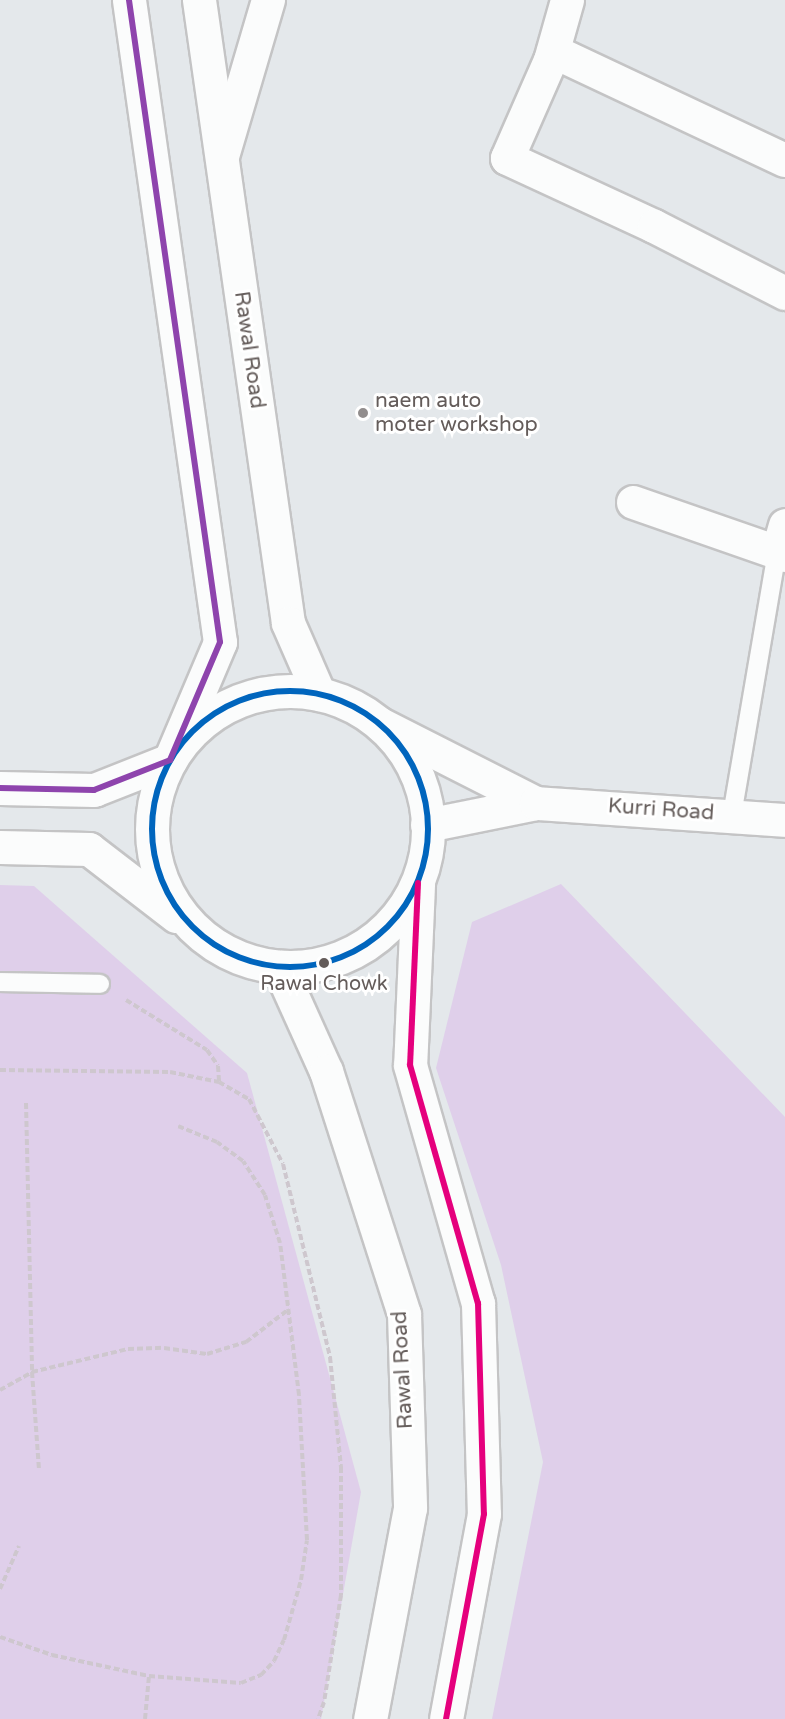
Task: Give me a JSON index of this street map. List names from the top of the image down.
{
  "streets": {
    "main road": ["Rawal Road", "Kurri Road"]
  },
  "places": ["naem auto moter workshop", "Rawal Chowk"]
}
